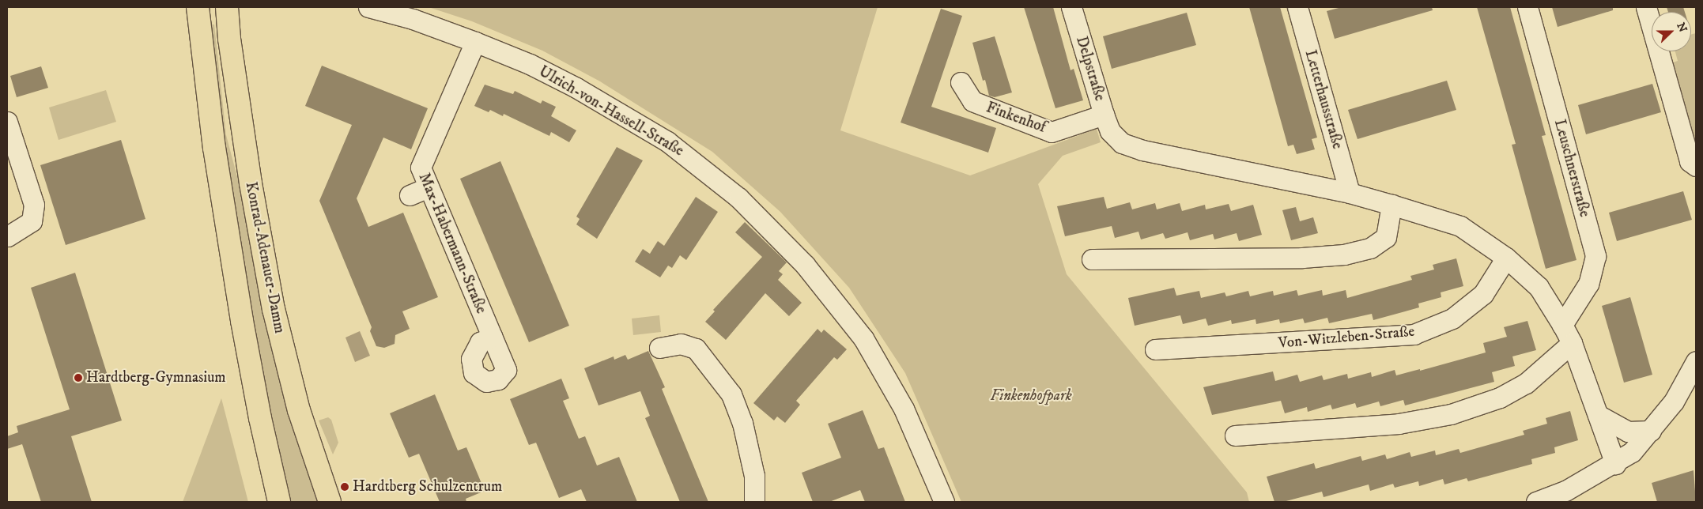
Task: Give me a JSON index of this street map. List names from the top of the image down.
{
  "streets": {
    "main road": ["Konrad-Adenauer-Damm"],
    "street": [
      "Delpstraße",
      "Letterhausstraße",
      "Ulrich-von-Hassell-Straße",
      "Finkenhof",
      "Leuschnerstraße",
      "Max-Habermann-Straße",
      "Von-Witzleben-Straße"
    ]
  },
  "crossings": [
    ["Delpstraße", "Finkenhof"],
    ["Ulrich-von-Hassell-Straße", "Max-Habermann-Straße"]
  ],
  "parks": ["Finkenhofpark"],
  "places": ["Hardtberg-Gymnasium", "Hardtberg Schulzentrum"],
  "north": "right"
}
